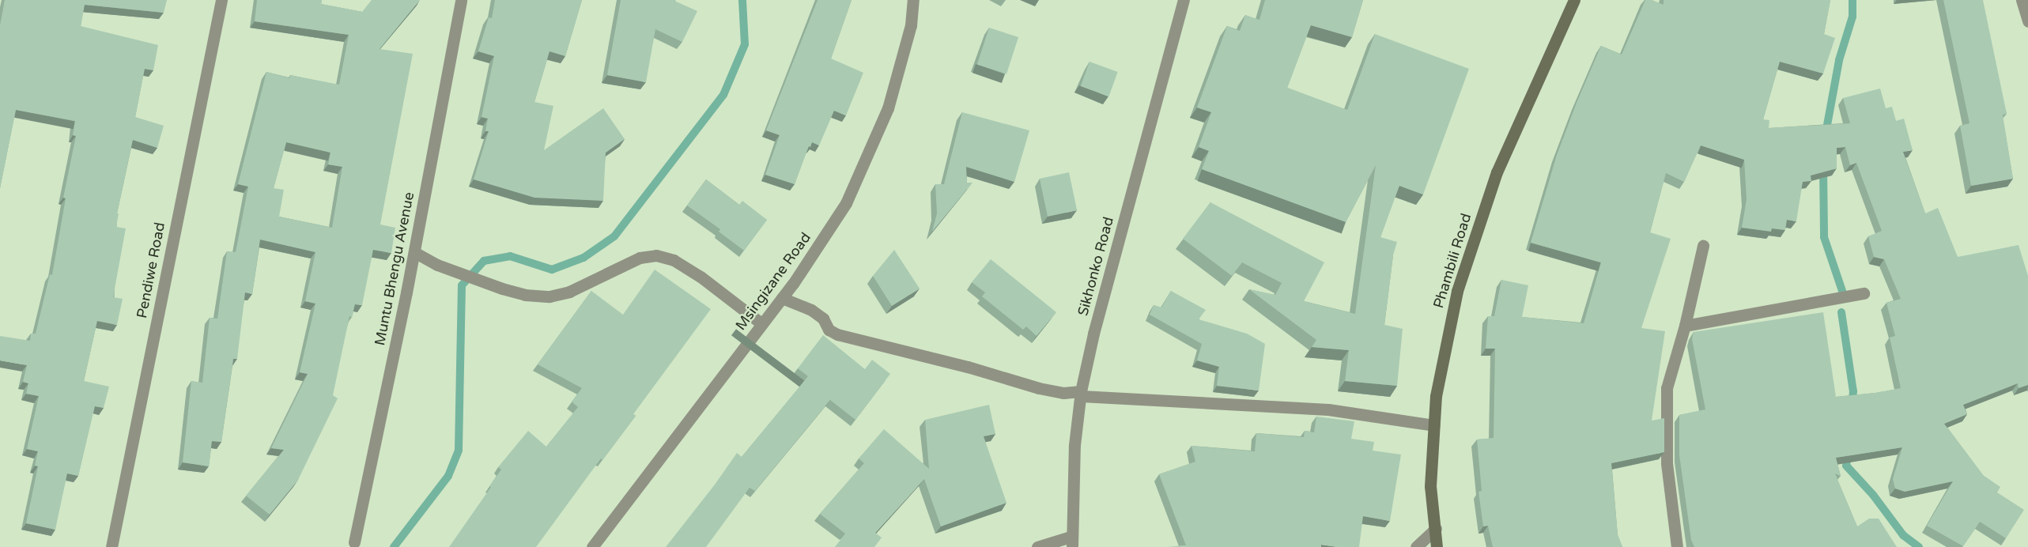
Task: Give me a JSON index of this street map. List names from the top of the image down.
{
  "streets": {
    "street": [
      "Phambili Road",
      "Sikhonko Road",
      "Muntu Bhengu Avenue",
      "Pendiwe Road",
      "Msingizane Road"
    ]
  }
}
